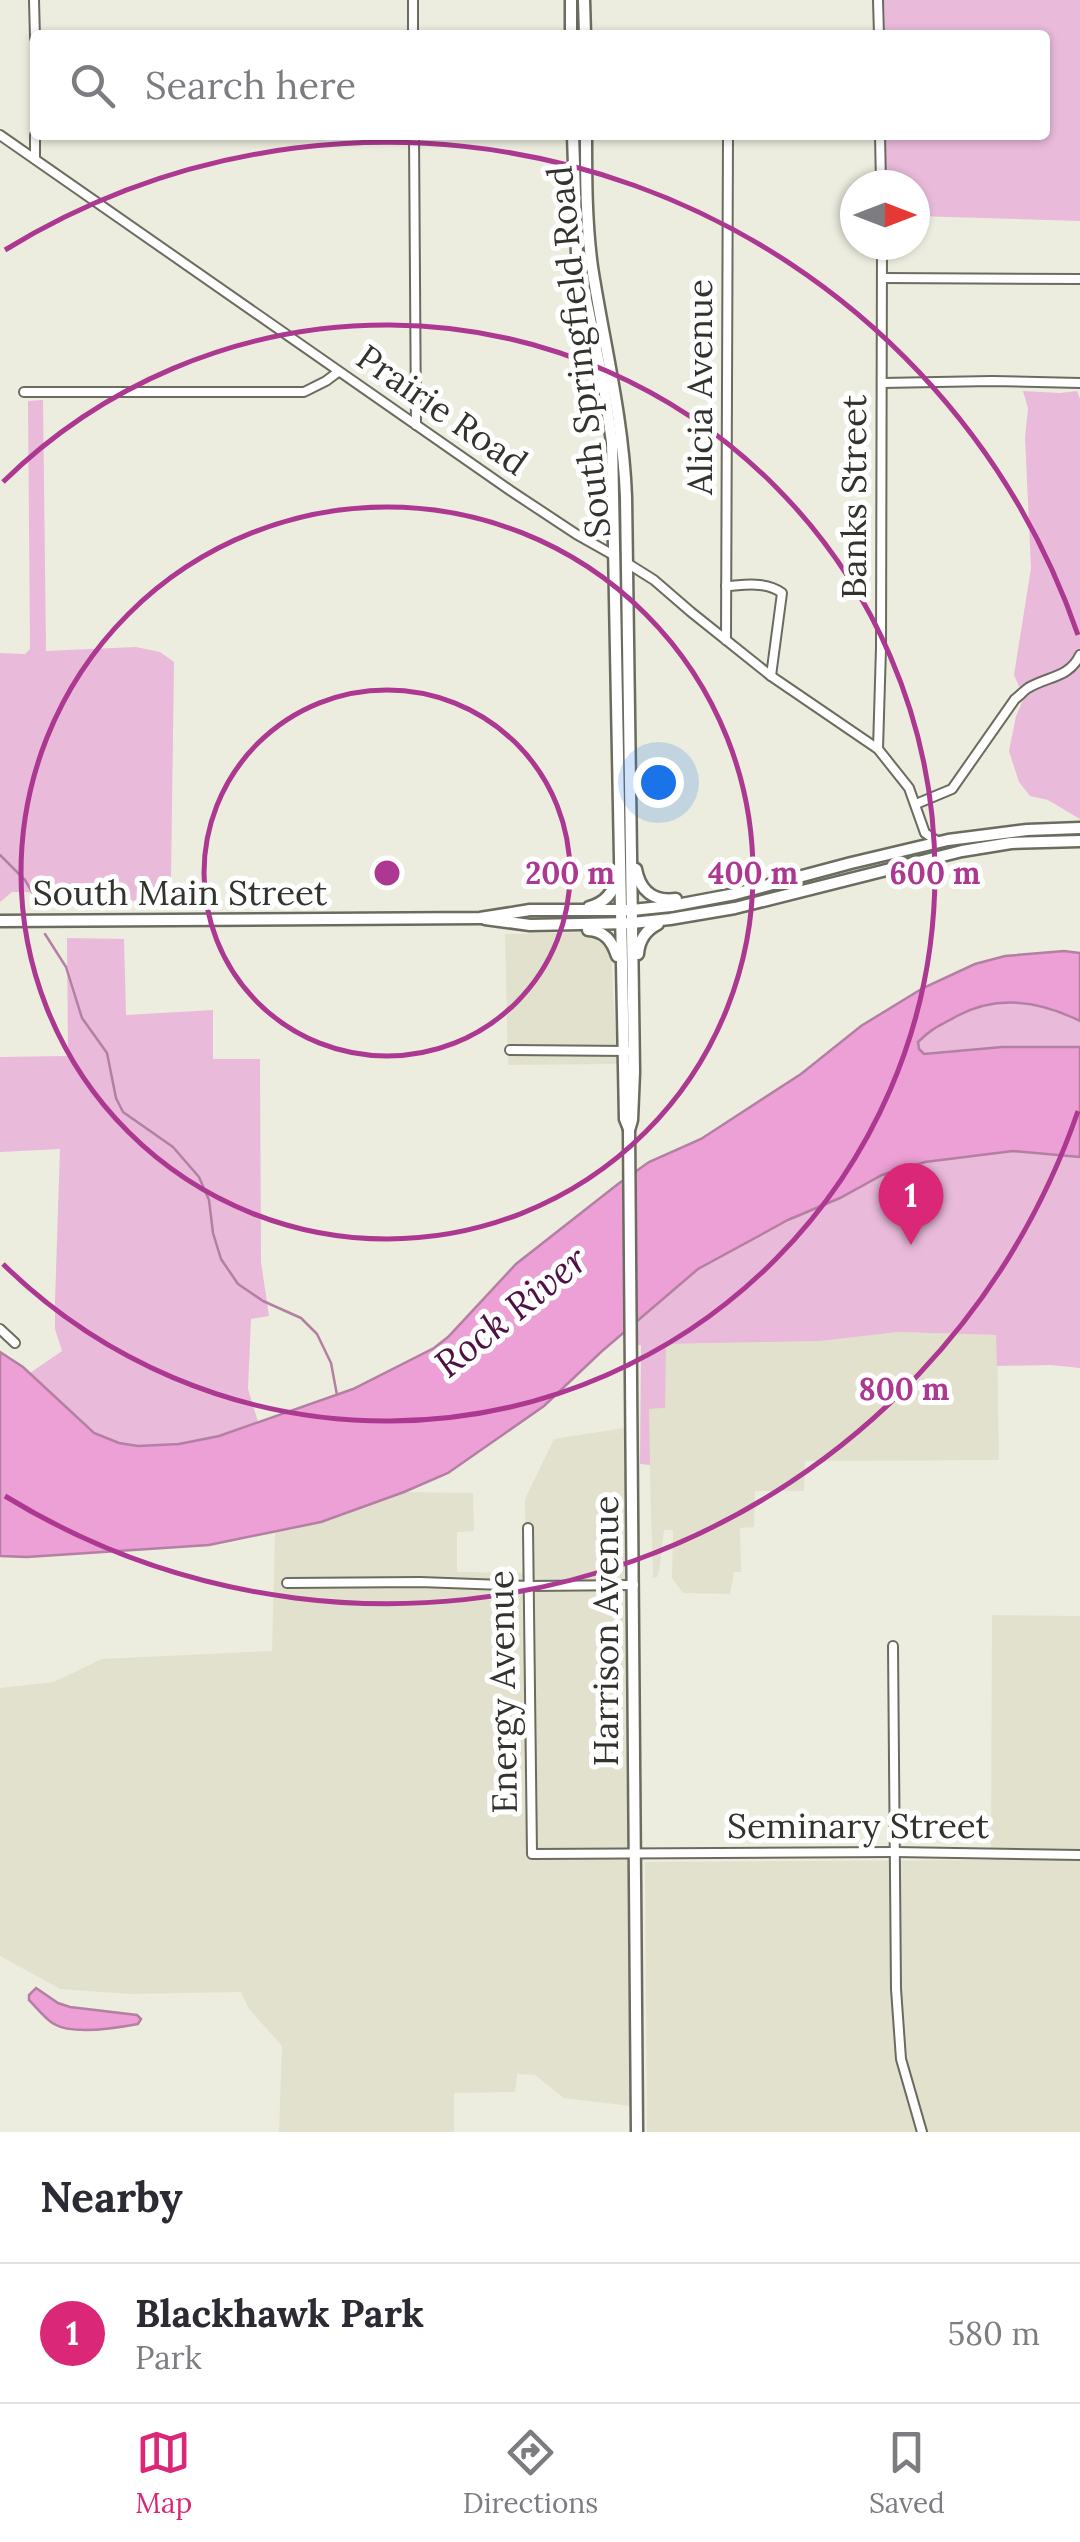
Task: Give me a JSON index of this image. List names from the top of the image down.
{
  "streets": {
    "main road": ["South Springfield Road", "South Main Street", "Harrison Avenue"],
    "street": [
      "Alicia Avenue",
      "Prairie Road",
      "Banks Street",
      "Energy Avenue",
      "Seminary Street"
    ]
  },
  "crossings": [
    ["South Springfield Road", "Prairie Road"],
    ["Alicia Avenue", "Prairie Road"],
    ["Prairie Road", "Banks Street"],
    ["Harrison Avenue", "Seminary Street"],
    ["Energy Avenue", "Seminary Street"]
  ],
  "water": ["Rock River"],
  "north": "right",
  "page": {
    "search": "Search here",
    "pins": "1",
    "heading": "Nearby",
    "list": [
      {
        "mark": "1",
        "name": "Blackhawk Park",
        "note": "Park",
        "value": "580 m"
      }
    ],
    "nav": ["Map", "Directions", "Saved"]
  },
  "rings": [
    "200 m",
    "400 m",
    "600 m",
    "800 m"
  ]
}
